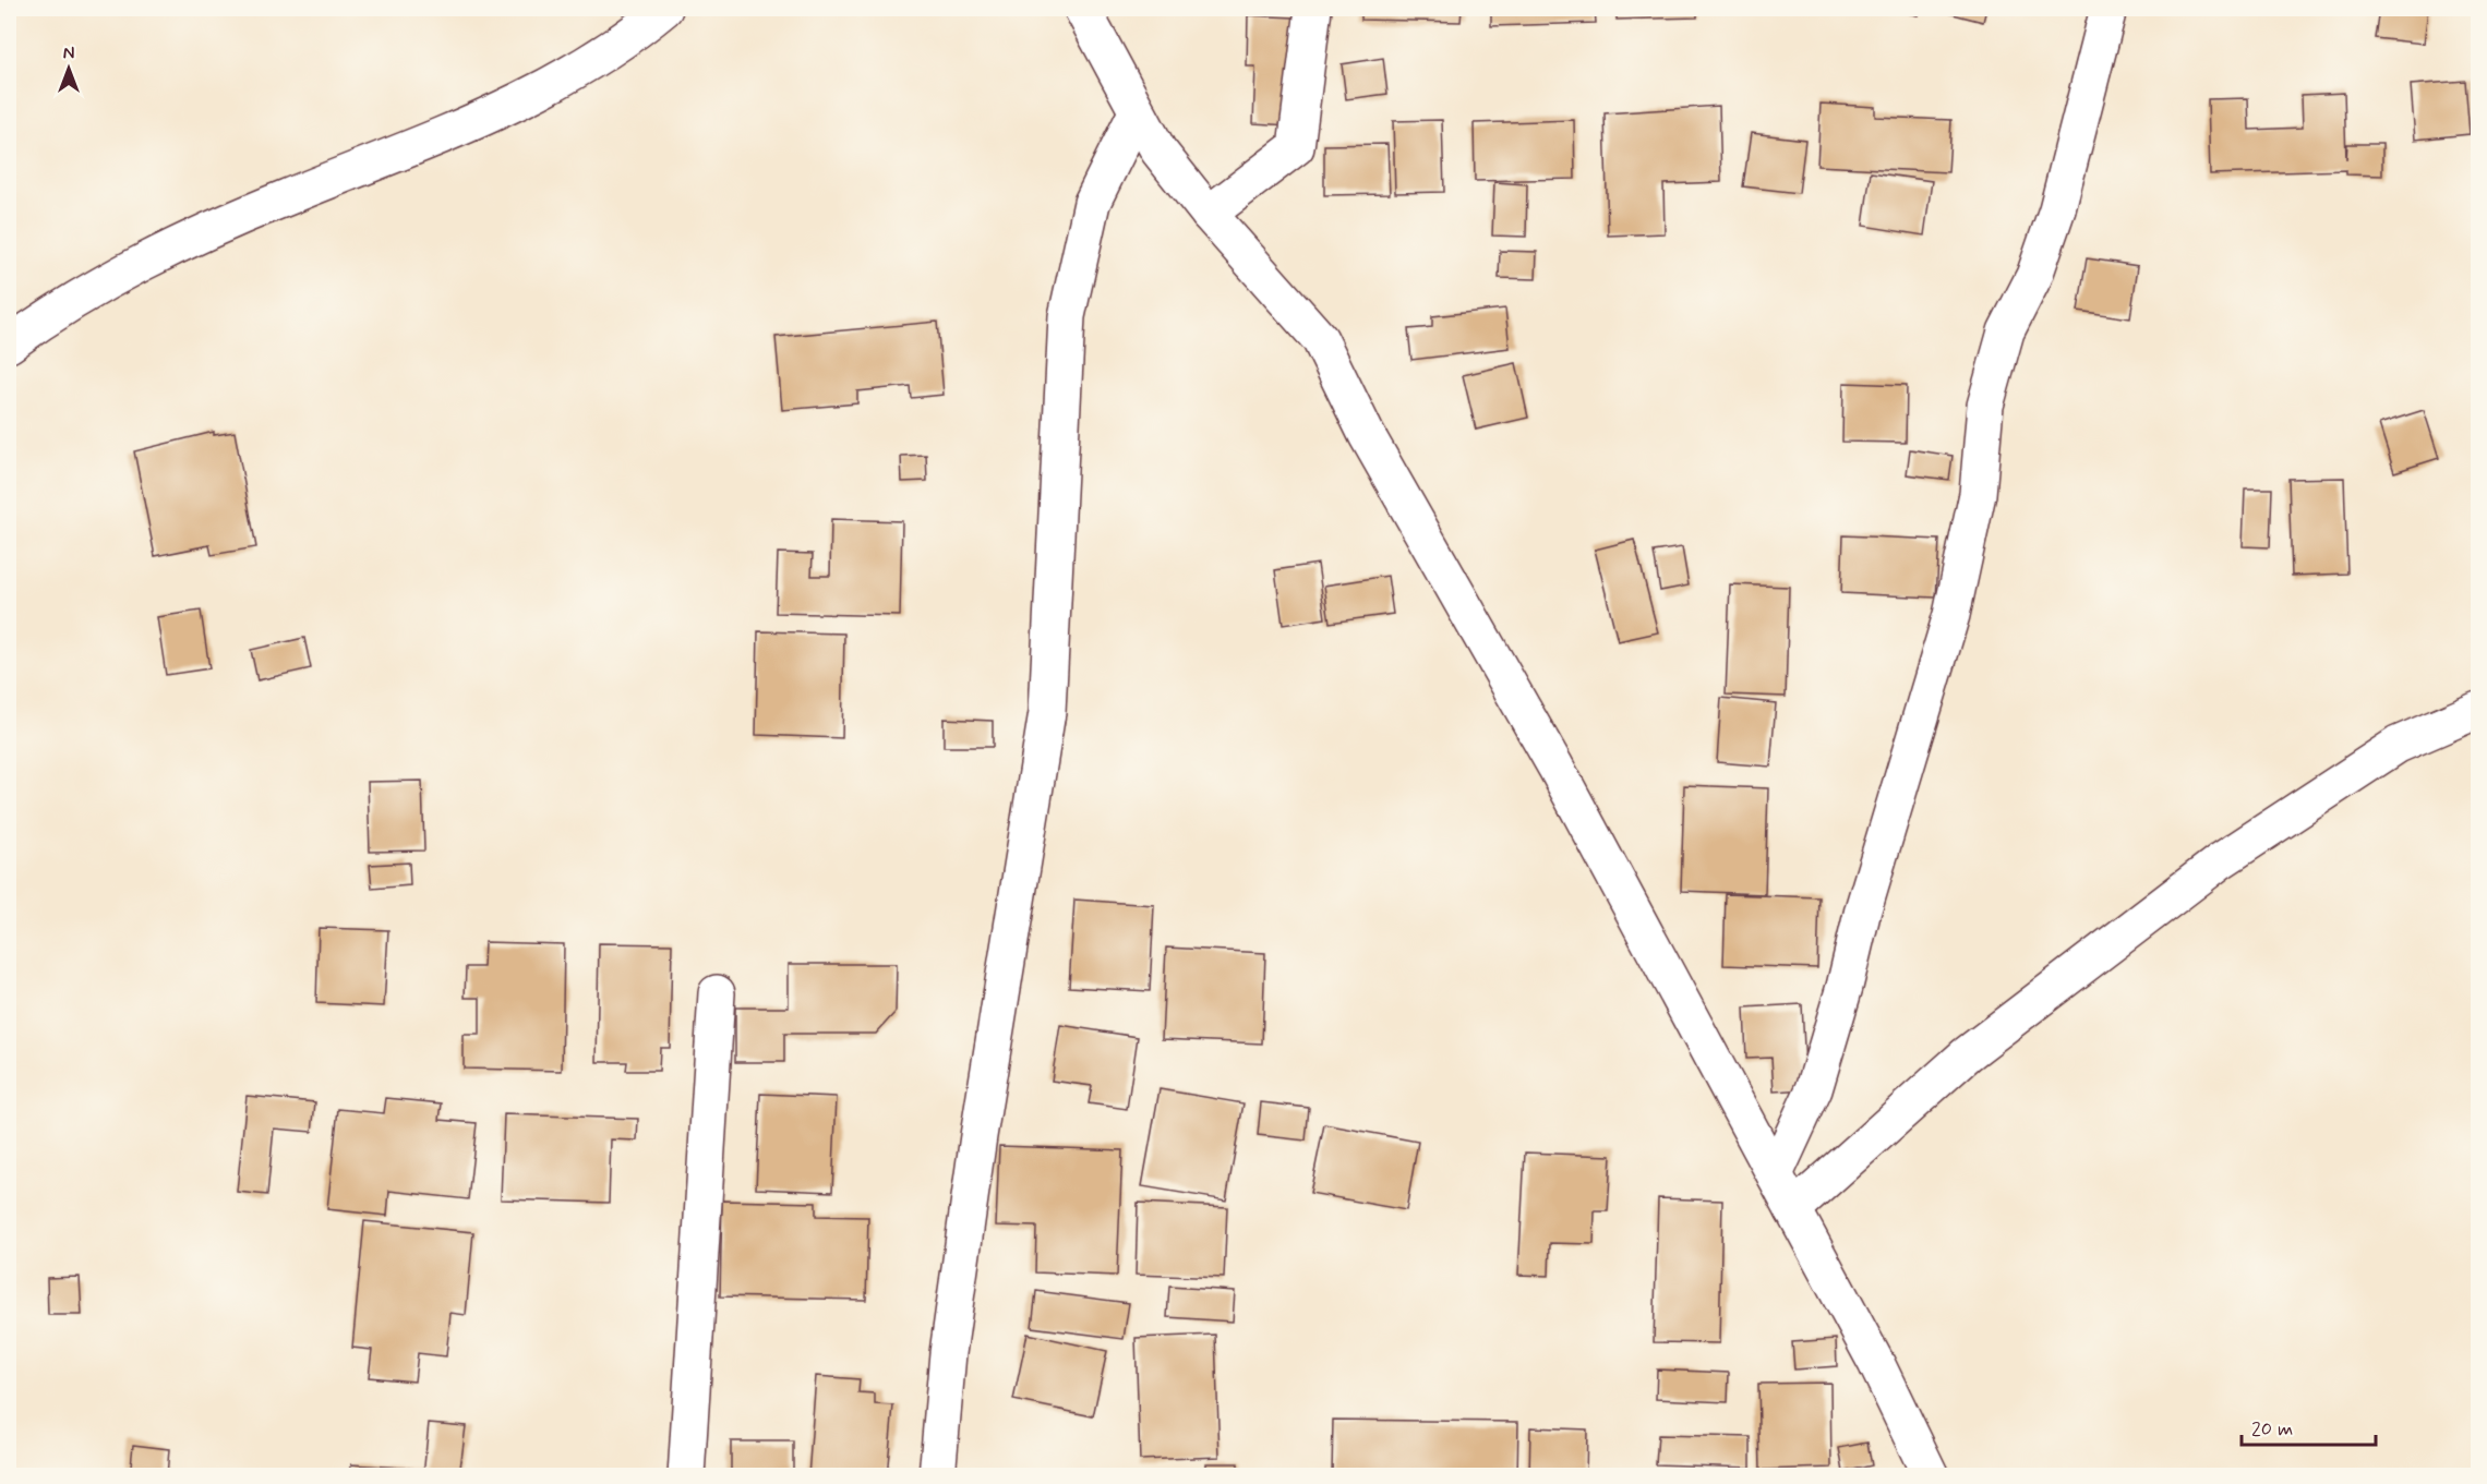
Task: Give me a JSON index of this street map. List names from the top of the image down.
{
  "scale_bar": "20 m",
  "north": "top"
}
